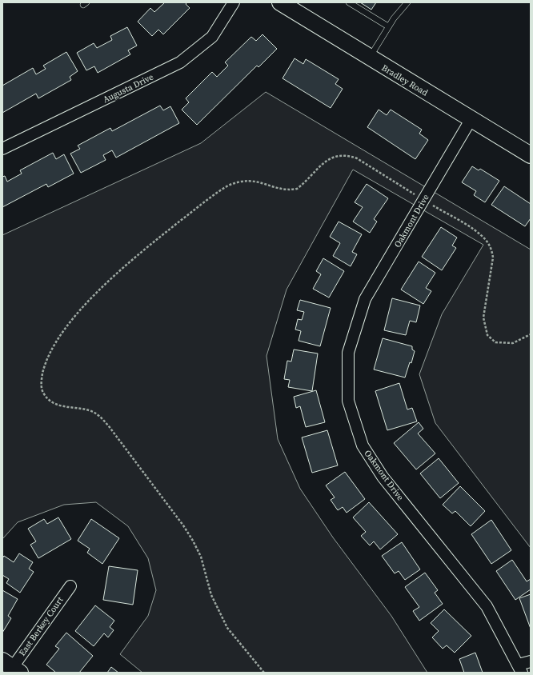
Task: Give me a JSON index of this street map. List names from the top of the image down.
{
  "streets": {
    "street": [
      "Bradley Road",
      "Augusta Drive",
      "Oakmont Drive",
      "East Berkey Court"
    ]
  },
  "crossings": [
    ["Bradley Road", "Oakmont Drive"]
  ]
}
